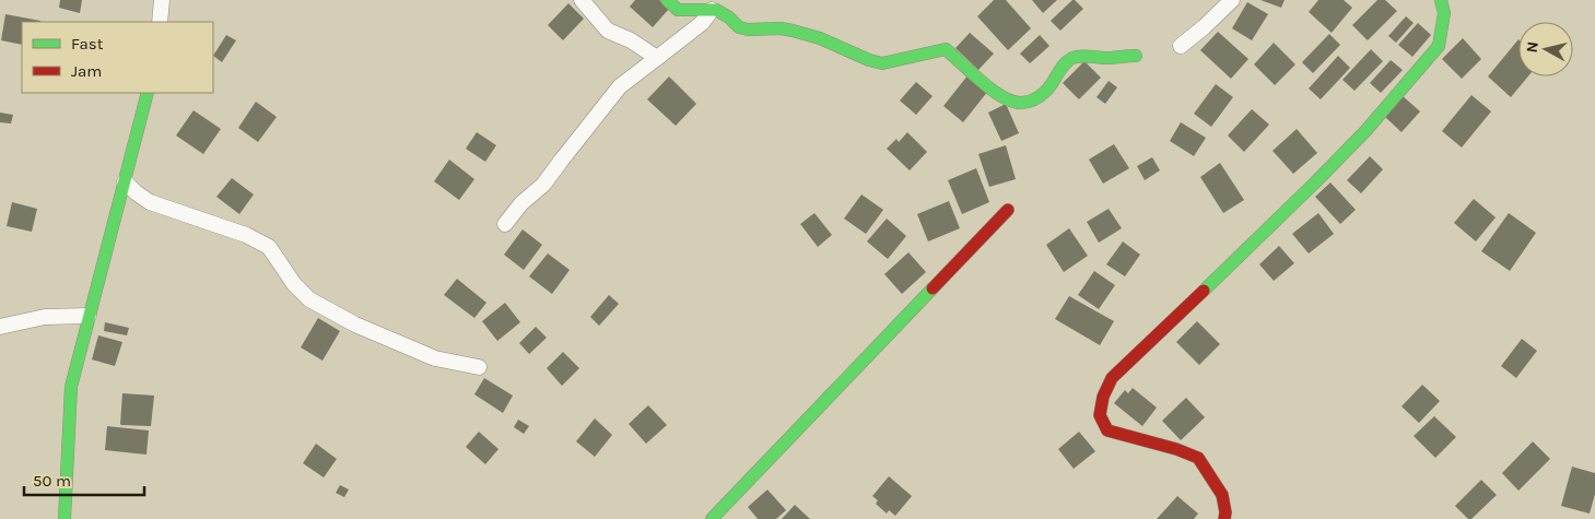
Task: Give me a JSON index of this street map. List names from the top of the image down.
{
  "legend": ["Fast", "Jam"],
  "scale_bar": "50 m",
  "north": "left"
}
